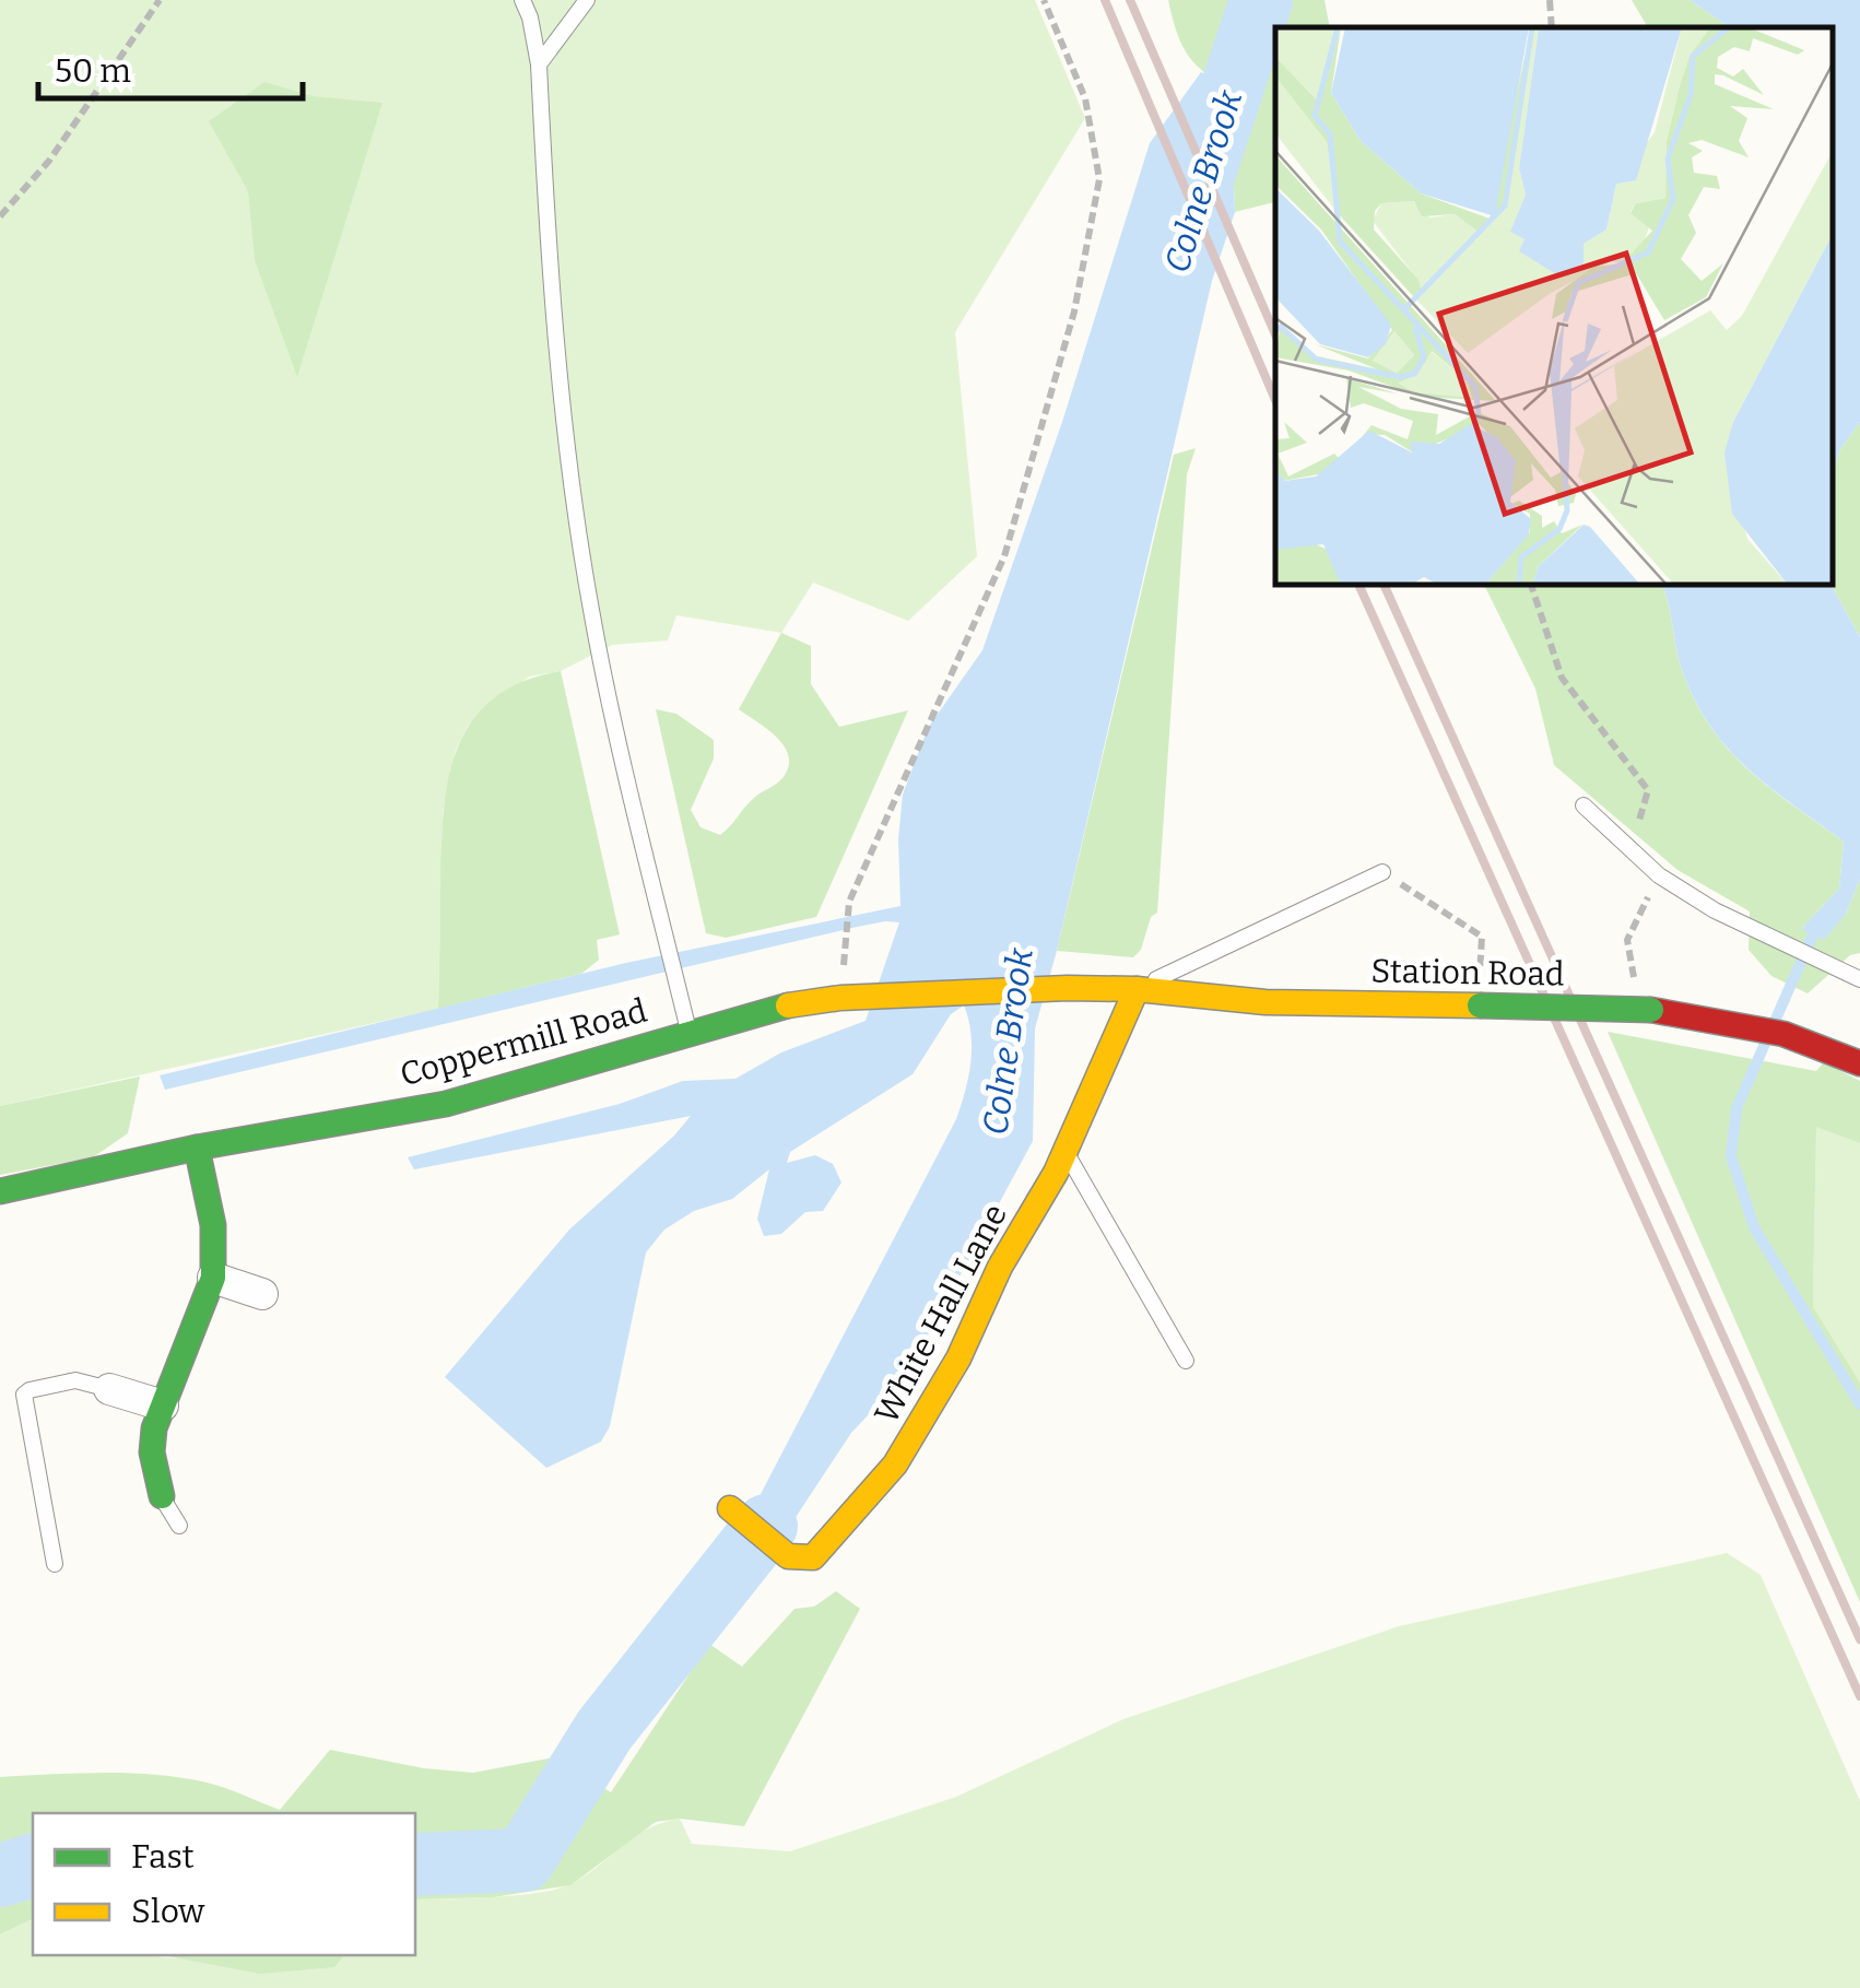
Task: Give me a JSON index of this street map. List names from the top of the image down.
{
  "streets": {
    "street": ["Station Road", "Coppermill Road", "White Hall Lane"]
  },
  "crossings": [
    ["Station Road", "Coppermill Road"],
    ["Station Road", "White Hall Lane"]
  ],
  "water": ["Colne Brook"],
  "legend": ["Fast", "Slow"],
  "scale_bar": "50 m"
}
